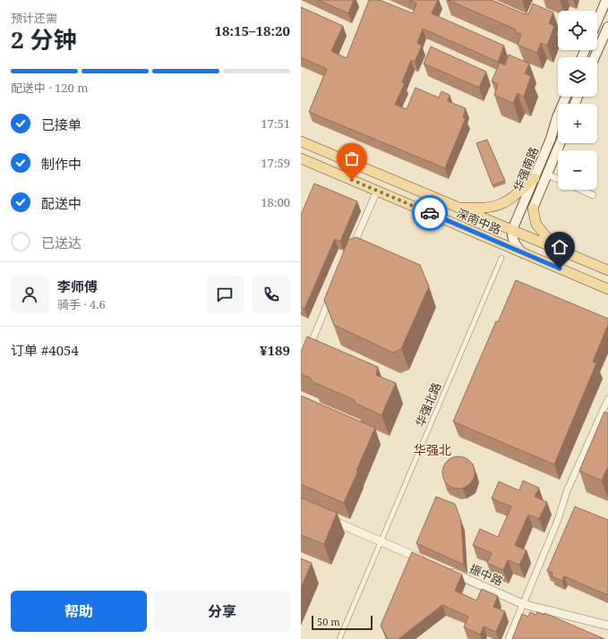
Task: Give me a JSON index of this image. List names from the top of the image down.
{
  "streets": {
    "main road": ["华强南路", "深南中路"],
    "street": ["华强北路", "振中路"]
  },
  "crossings": [
    ["华强南路", "深南中路"]
  ],
  "districts": ["华强北"],
  "scale_bar": "50 m",
  "page": {
    "heading": ["2 分钟", "预计还需", "18:15–18:20"],
    "panel": [
      "李师傅",
      "骑手 · 4.6",
      "订单 #4054",
      "¥189"
    ],
    "map_buttons": ["+", "−"],
    "bar": "配送中 · 120 m",
    "list": [
      ["已接单", "17:51"],
      ["制作中", "17:59"],
      ["配送中", "18:00"],
      "已送达"
    ],
    "buttons": ["帮助", "分享"],
    "scale": "50 m"
  }
}
